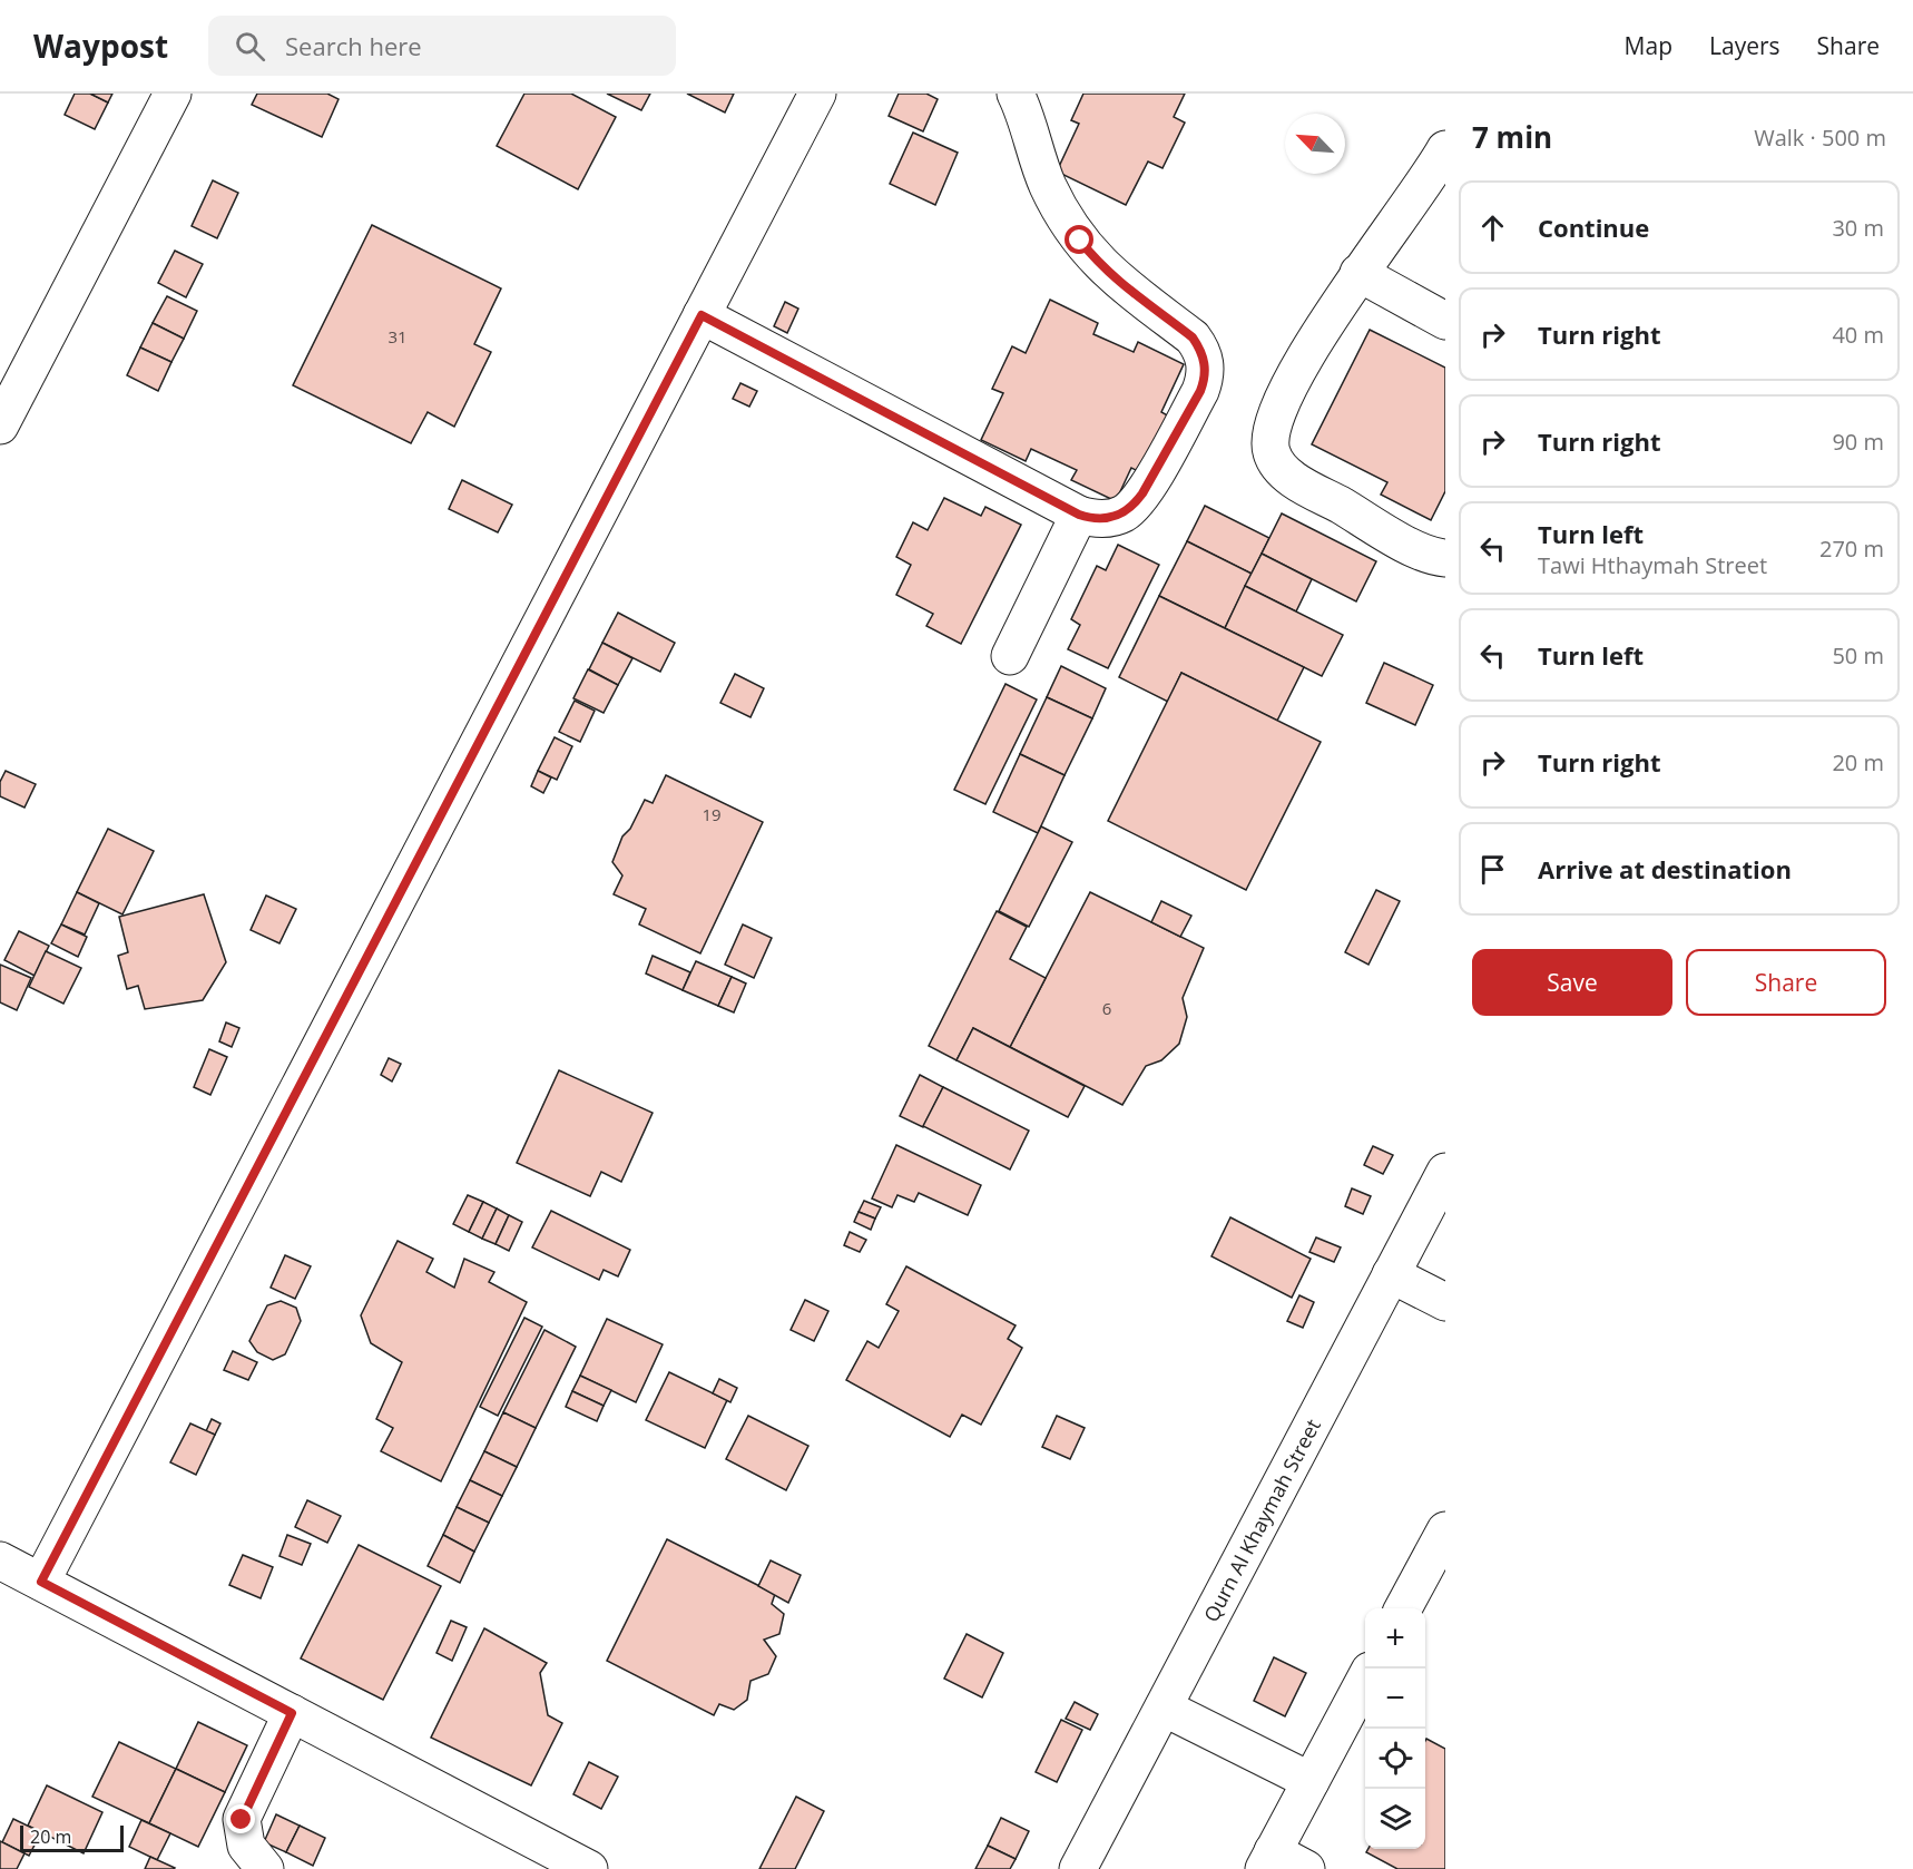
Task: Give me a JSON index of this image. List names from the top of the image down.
{
  "streets": {
    "street": ["Qurn Al Khaymah Street"]
  },
  "house_numbers": ["31", "19", "6"],
  "scale_bar": "20 m",
  "north": "top left",
  "page": {
    "header": "Waypost",
    "search": "Search here",
    "nav": ["Map", "Layers", "Share"],
    "heading": ["7 min", "Walk · 500 m"],
    "list": [
      ["Continue", "30 m"],
      ["Turn right", "40 m"],
      ["Turn right", "90 m"],
      ["Turn left", "Tawi Hthaymah Street", "270 m"],
      ["Turn left", "50 m"],
      ["Turn right", "20 m"],
      "Arrive at destination"
    ],
    "buttons": ["Save", "Share"],
    "map_buttons": ["+", "−"],
    "scale": "20 m"
  }
}
